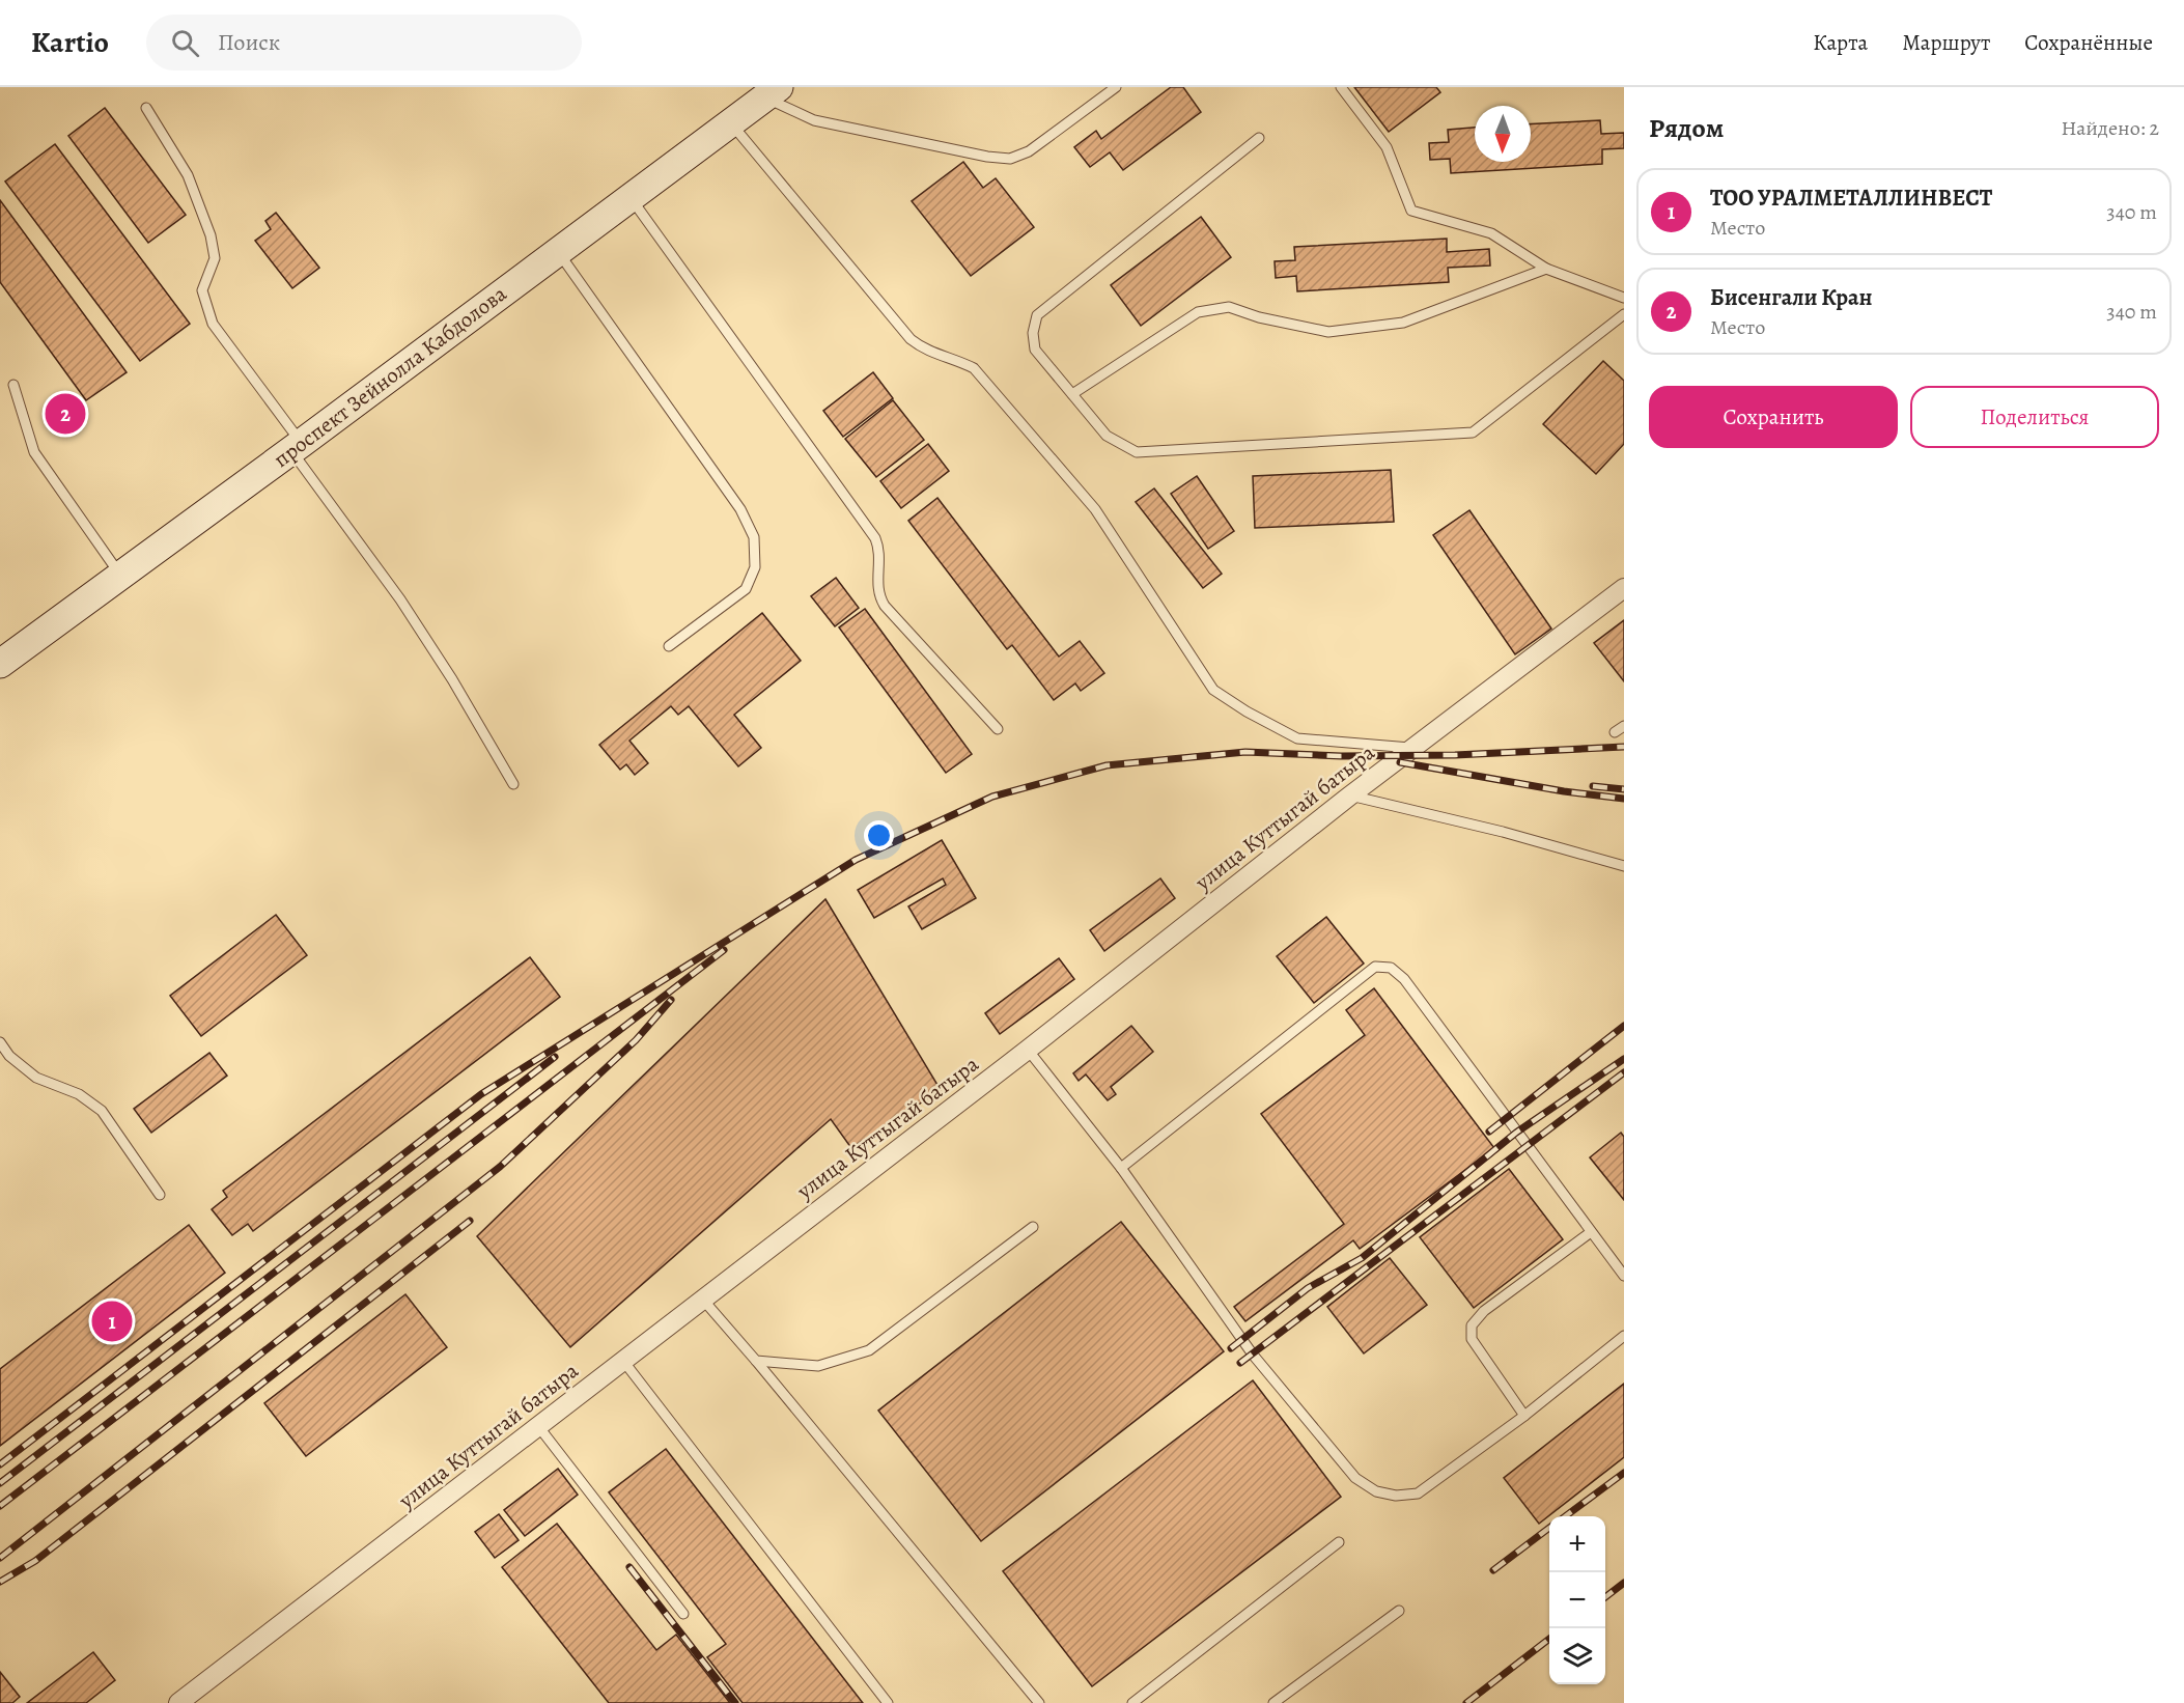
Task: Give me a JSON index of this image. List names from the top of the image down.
{
  "streets": {
    "main road": ["проспект Зейнолла Кабдолова"],
    "street": ["улица Куттыгай батыра"]
  },
  "north": "bottom",
  "page": {
    "header": "Kartio",
    "search": "Поиск",
    "nav": ["Карта", "Маршрут", "Сохранённые"],
    "heading": ["Рядом", "Найдено: 2"],
    "list": [
      {
        "mark": "1",
        "name": "ТОО УРАЛМЕТАЛЛИНВЕСТ",
        "note": "Место",
        "value": "340 m"
      },
      {
        "mark": "2",
        "name": "Бисенгали Кран",
        "note": "Место",
        "value": "340 m"
      }
    ],
    "buttons": ["Сохранить", "Поделиться"],
    "pins": ["2", "1"],
    "map_buttons": ["+", "−"]
  }
}
